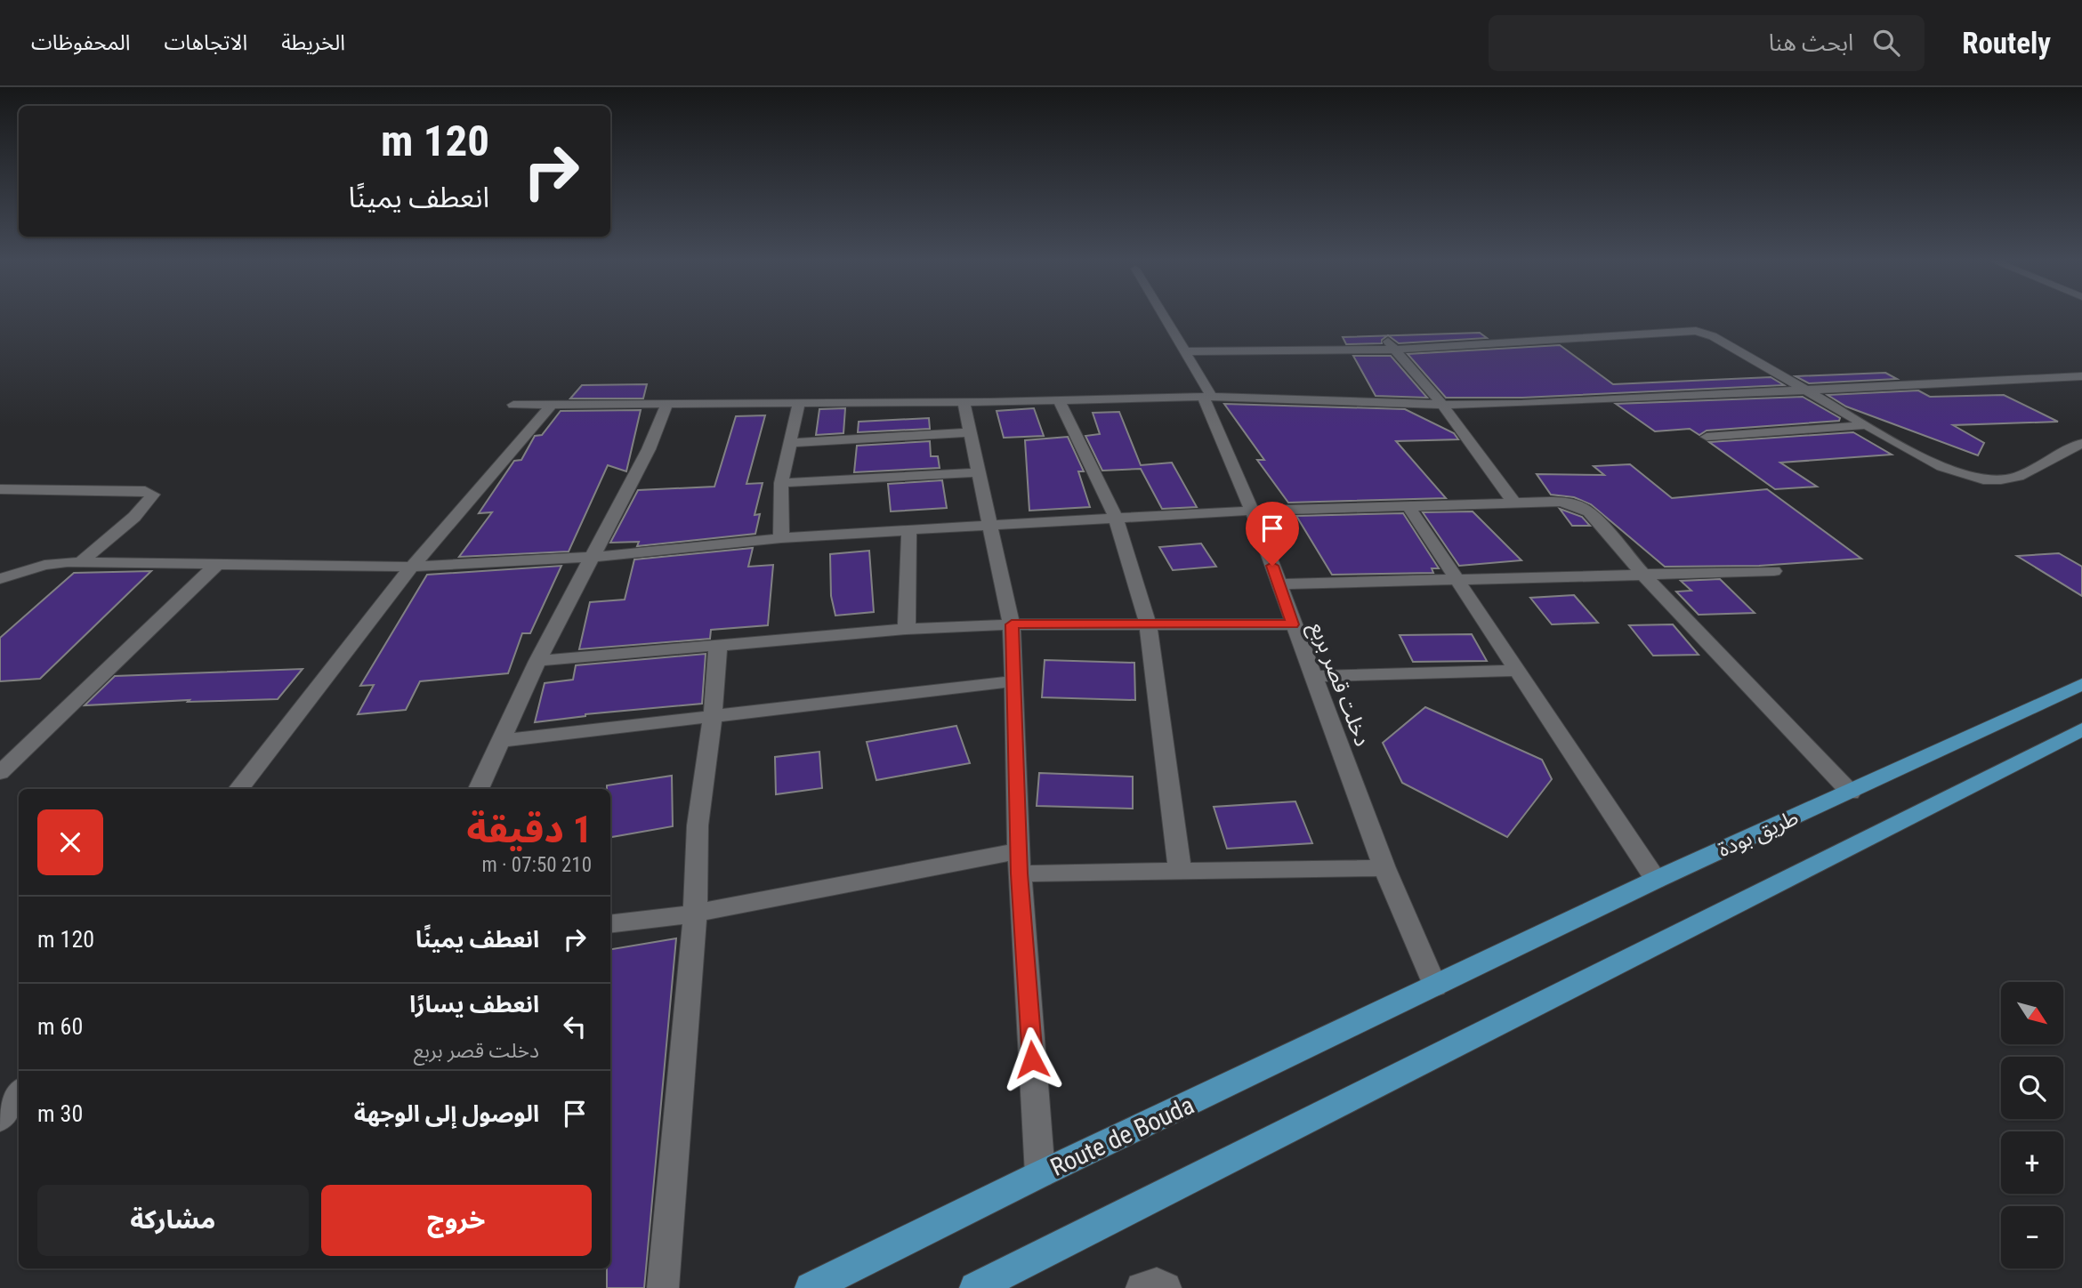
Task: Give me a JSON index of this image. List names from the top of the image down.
{
  "streets": {
    "main road": ["طريق بودة", "Route de Bouda"],
    "street": ["دخلت قصر بربع"]
  },
  "crossings": [
    ["دخلت قصر بربع", "طريق بودة"],
    ["دخلت قصر بربع", "Route de Bouda"],
    ["طريق بودة", "Route de Bouda"]
  ],
  "north": "bottom right",
  "page": {
    "header": "Routely",
    "search": "ابحث هنا",
    "nav": ["الخريطة", "الاتجاهات", "المحفوظات"],
    "turn": ["120 m", "انعطف يمينًا"],
    "heading": ["1 دقيقة", "210 m · 07:50"],
    "list": [
      {
        "name": "انعطف يمينًا",
        "value": "120 m"
      },
      {
        "name": "انعطف يسارًا",
        "note": "دخلت قصر بربع",
        "value": "60 m"
      },
      {
        "name": "الوصول إلى الوجهة",
        "value": "30 m"
      }
    ],
    "map_buttons": ["+", "−"],
    "buttons": ["خروج", "مشاركة"]
  }
}
